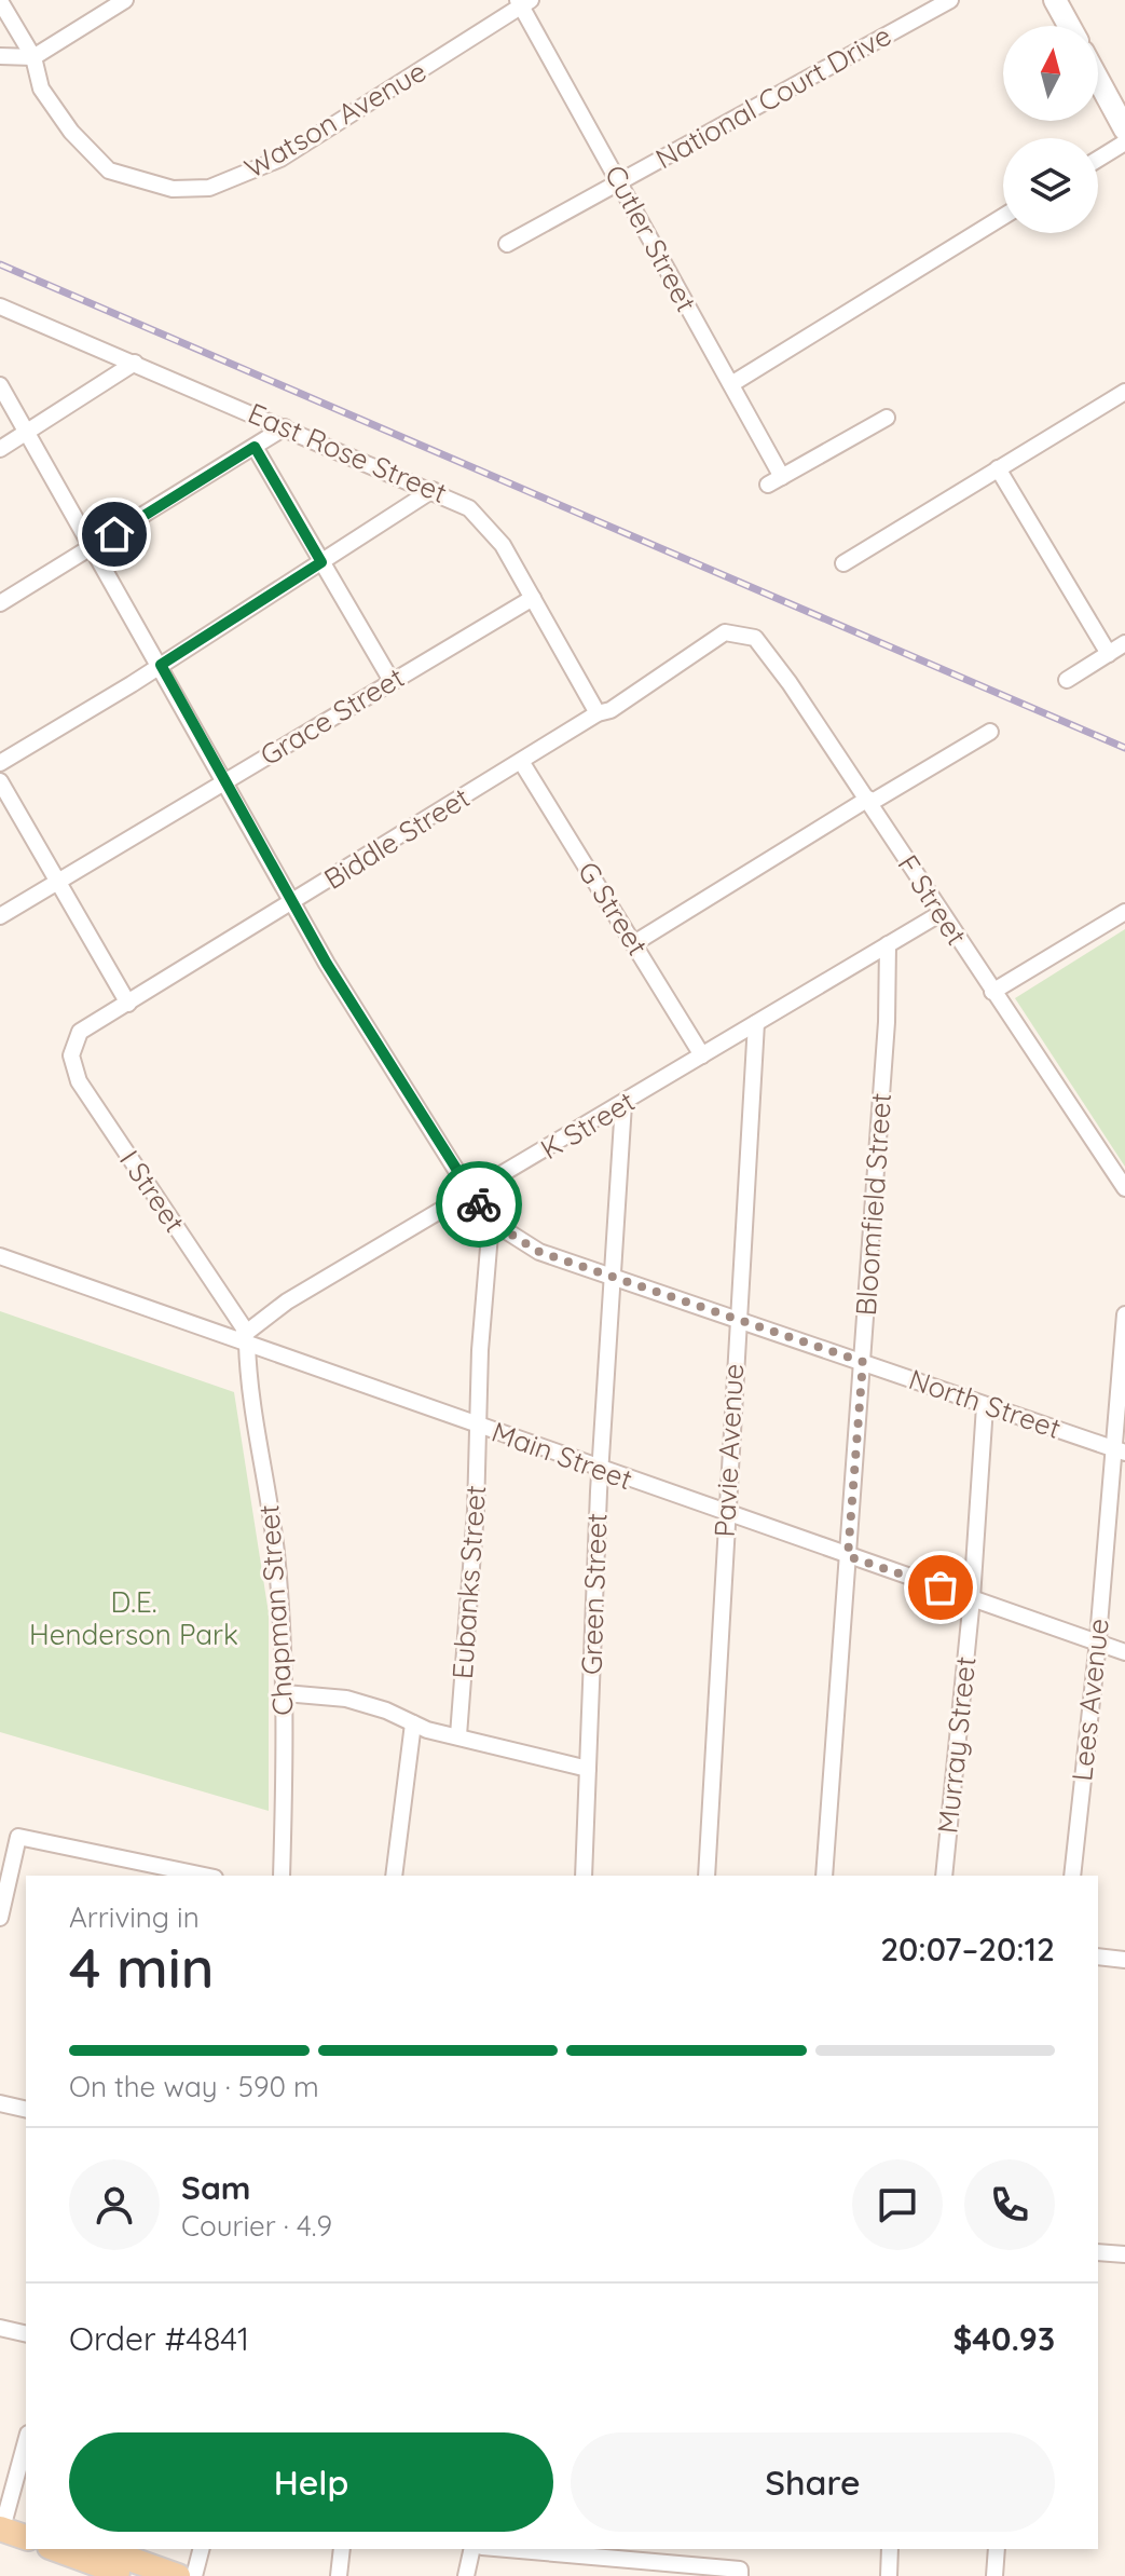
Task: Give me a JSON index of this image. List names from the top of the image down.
{
  "streets": {
    "street": [
      "National Court Drive",
      "Watson Avenue",
      "Cutler Street",
      "East Rose Street",
      "Grace Street",
      "Biddle Street",
      "F Street",
      "G Street",
      "K Street",
      "I Street",
      "Bloomfield Street",
      "North Street",
      "Pavie Avenue",
      "Main Street",
      "Eubanks Street",
      "Green Street",
      "Chapman Street",
      "Lees Avenue",
      "Murray Street"
    ]
  },
  "crossings": [
    ["National Court Drive", "Cutler Street"],
    ["Watson Avenue", "Cutler Street"],
    ["East Rose Street", "Grace Street"],
    ["East Rose Street", "Biddle Street"],
    ["Grace Street", "North Street"],
    ["Biddle Street", "F Street"],
    ["Biddle Street", "G Street"],
    ["Biddle Street", "I Street"],
    ["Biddle Street", "North Street"],
    ["F Street", "K Street"],
    ["G Street", "K Street"],
    ["K Street", "I Street"],
    ["K Street", "Bloomfield Street"],
    ["K Street", "North Street"],
    ["K Street", "Pavie Avenue"],
    ["K Street", "Main Street"],
    ["K Street", "Green Street"],
    ["K Street", "Chapman Street"],
    ["I Street", "Main Street"],
    ["I Street", "Chapman Street"],
    ["Bloomfield Street", "North Street"],
    ["Bloomfield Street", "Main Street"],
    ["North Street", "Pavie Avenue"],
    ["North Street", "Eubanks Street"],
    ["North Street", "Green Street"],
    ["North Street", "Lees Avenue"],
    ["North Street", "Murray Street"],
    ["Pavie Avenue", "Main Street"],
    ["Main Street", "Eubanks Street"],
    ["Main Street", "Green Street"],
    ["Main Street", "Chapman Street"],
    ["Main Street", "Lees Avenue"],
    ["Main Street", "Murray Street"]
  ],
  "parks": ["D.E. Henderson Park"],
  "north": "top",
  "page": {
    "heading": ["4 min", "Arriving in", "20:07–20:12"],
    "panel": [
      "Sam",
      "Courier · 4.9",
      "Order #4841",
      "$40.93"
    ],
    "bar": "On the way · 590 m",
    "buttons": ["Help", "Share"]
  }
}
